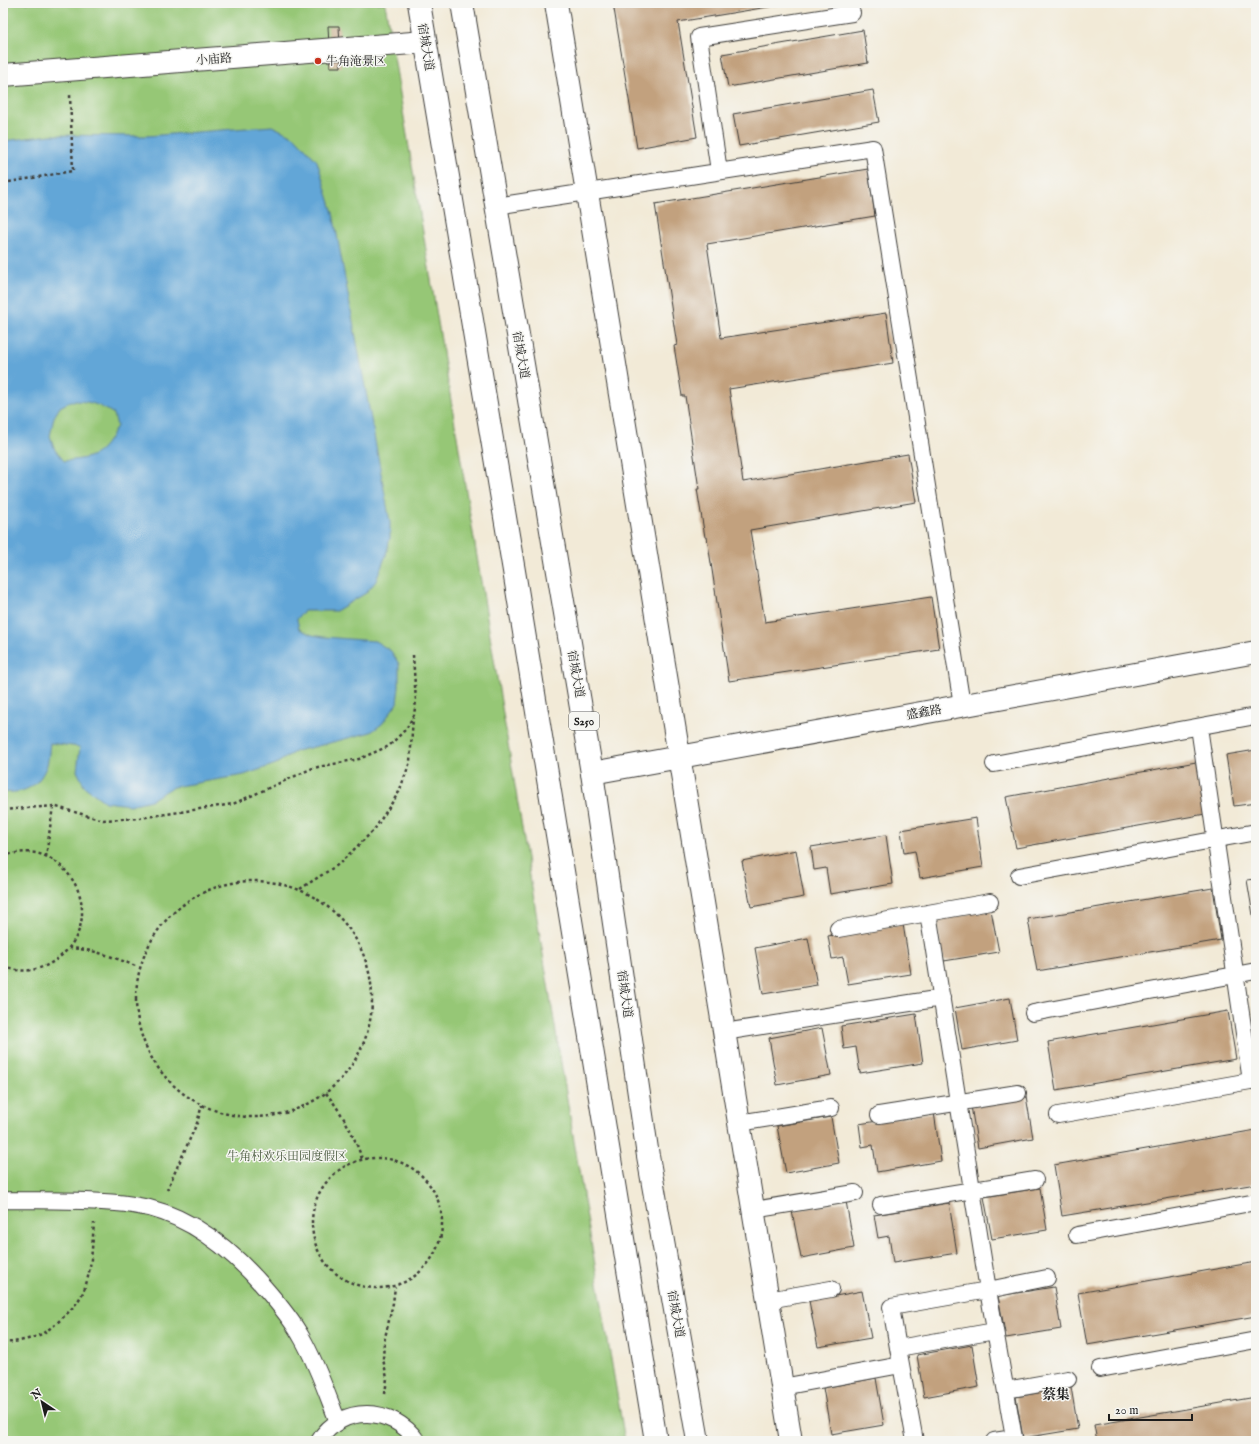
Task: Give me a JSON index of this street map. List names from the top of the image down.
{
  "streets": {
    "main road": [
      "宿城大道",
      "小庙路",
      "盛鑫路",
      "S250"
    ]
  },
  "crossings": [
    ["宿城大道", "小庙路"],
    ["宿城大道", "盛鑫路"]
  ],
  "districts": ["蔡集"],
  "parks": ["牛角村欢乐田园度假区"],
  "places": ["牛角淹景区"],
  "scale_bar": "20 m",
  "north": "top left"
}
